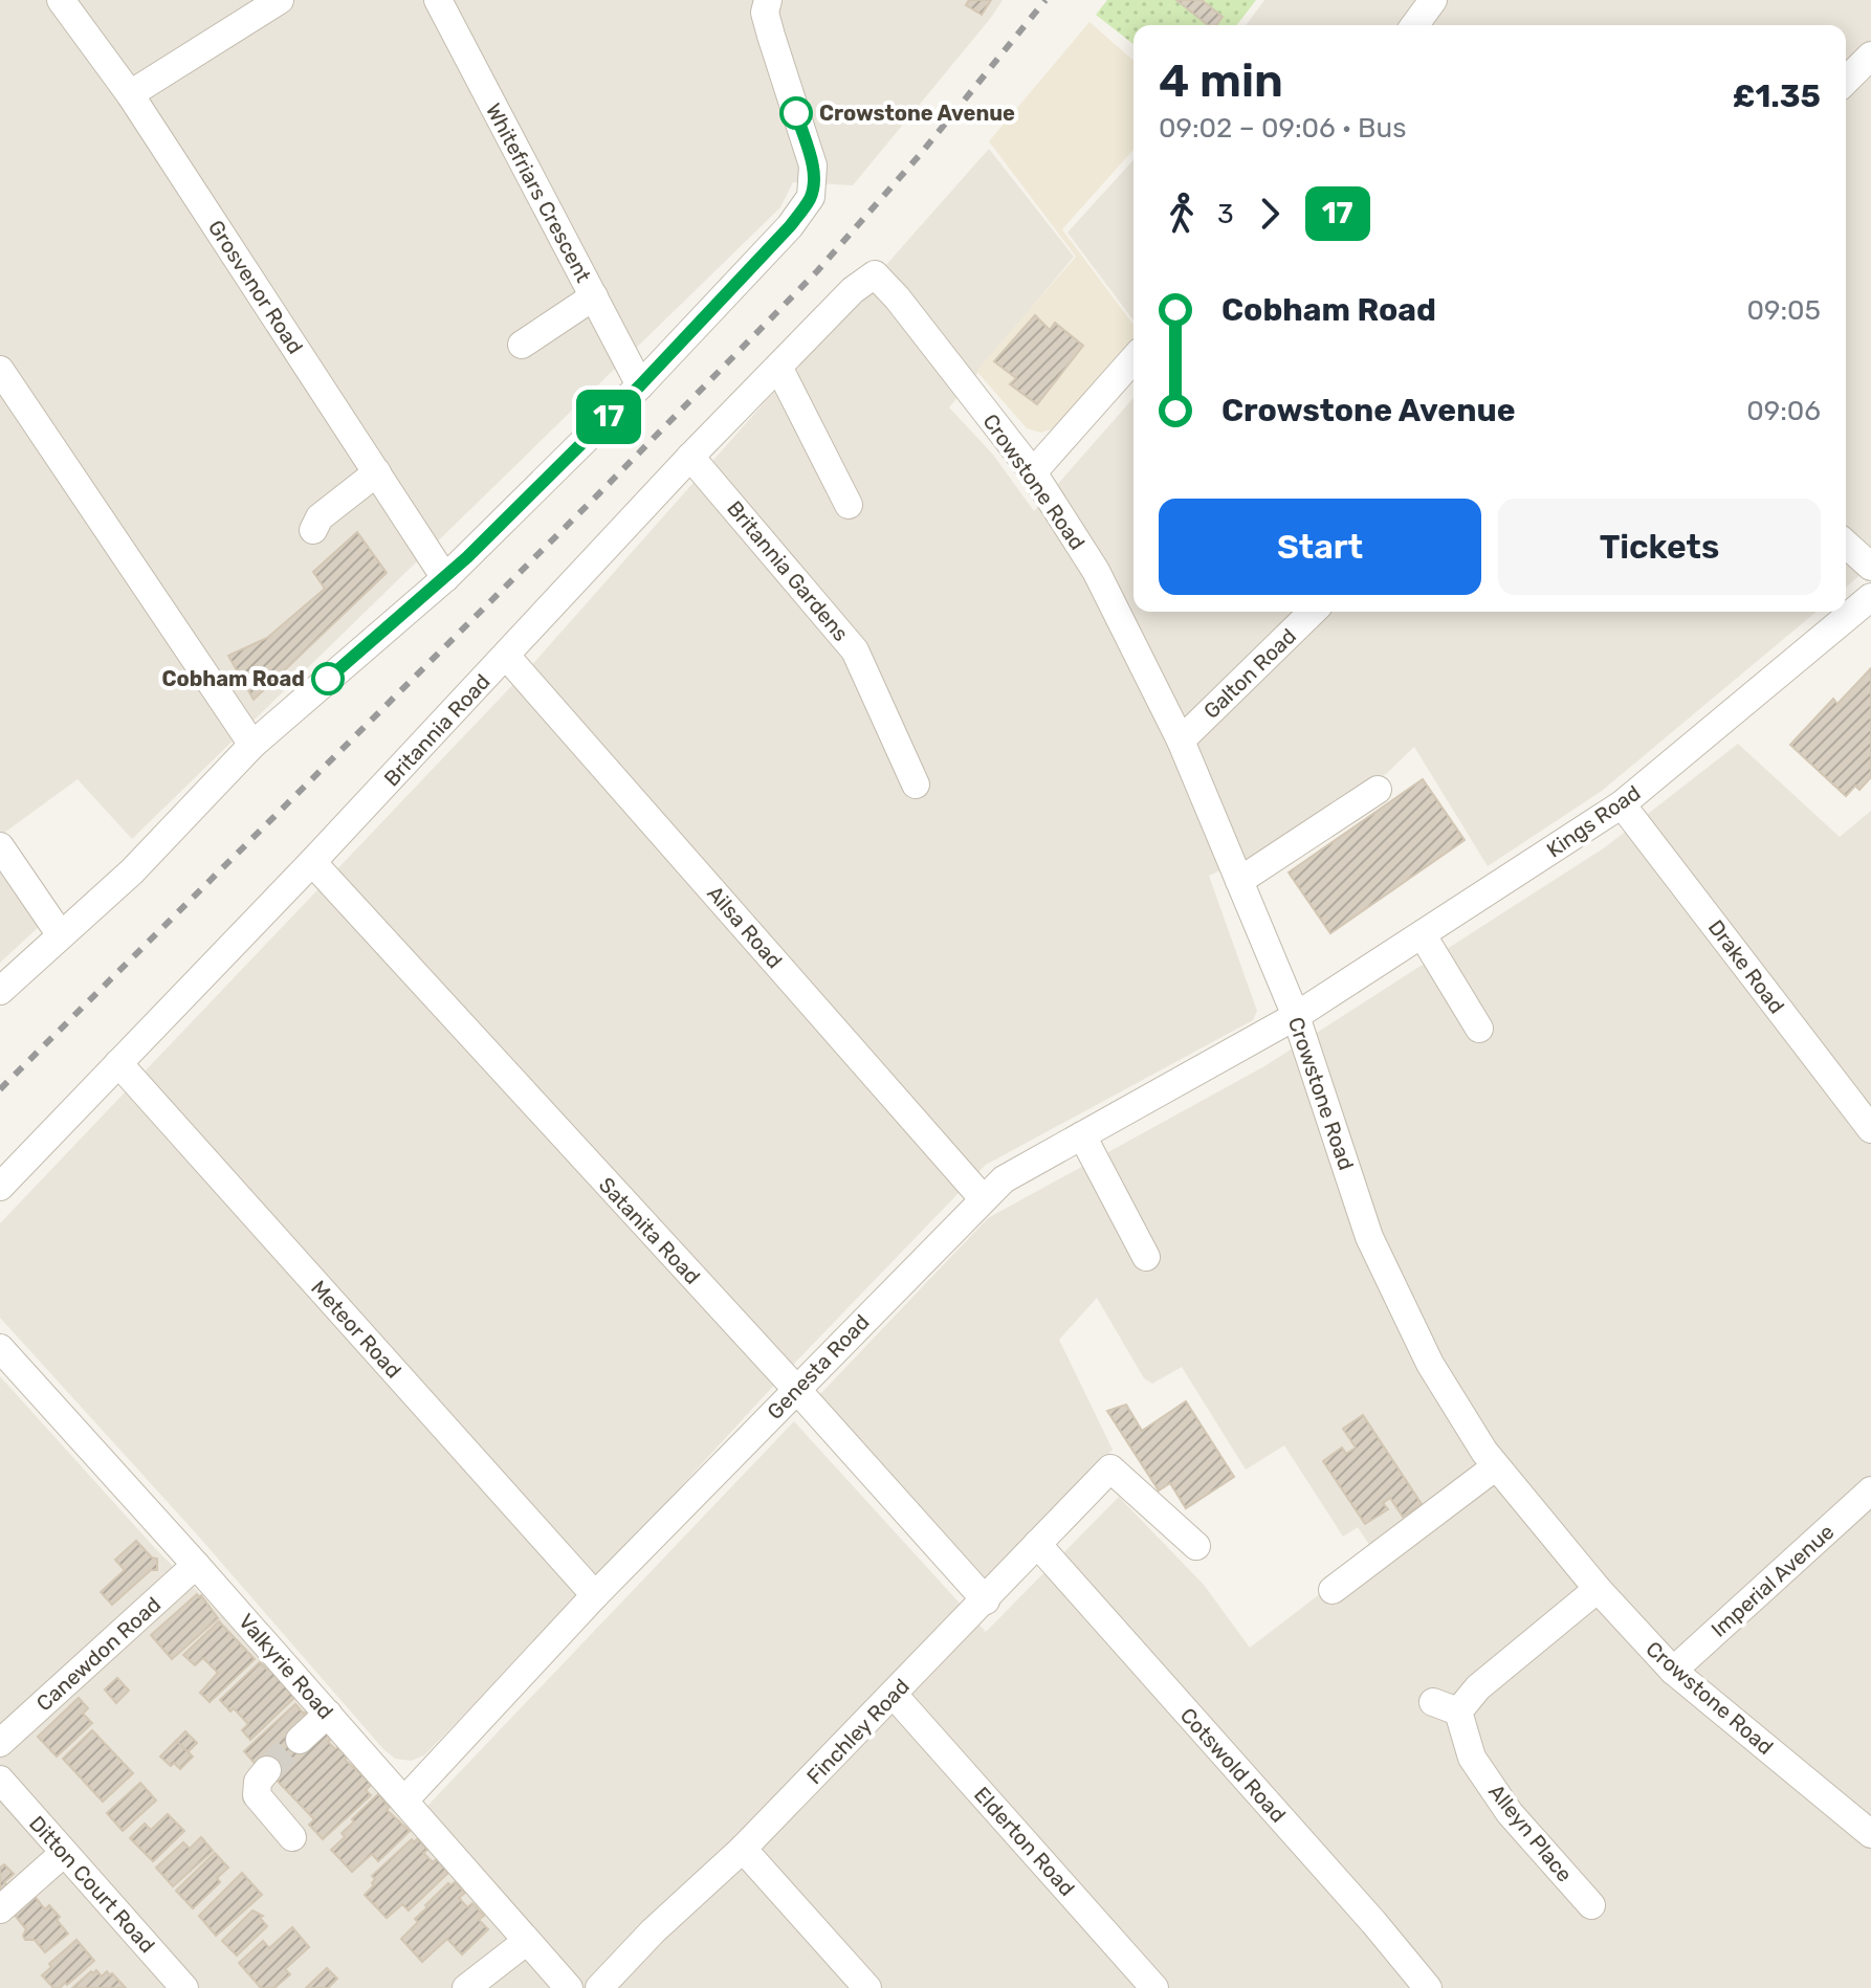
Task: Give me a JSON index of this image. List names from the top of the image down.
{
  "streets": {
    "street": [
      "Whitefriars Crescent",
      "Grosvenor Road",
      "Crowstone Road",
      "Britannia Gardens",
      "Galton Road",
      "Britannia Road",
      "Kings Road",
      "Ailsa Road",
      "Drake Road",
      "Satanita Road",
      "Meteor Road",
      "Genesta Road",
      "Imperial Avenue",
      "Canewdon Road",
      "Valkyrie Road",
      "Finchley Road",
      "Cotswold Road",
      "Alleyn Place",
      "Elderton Road",
      "Ditton Court Road"
    ]
  },
  "crossings": [
    ["Crowstone Road", "Galton Road"],
    ["Crowstone Road", "Britannia Road"],
    ["Crowstone Road", "Kings Road"],
    ["Crowstone Road", "Genesta Road"],
    ["Crowstone Road", "Imperial Avenue"],
    ["Crowstone Road", "Alleyn Place"],
    ["Britannia Gardens", "Britannia Road"],
    ["Britannia Road", "Ailsa Road"],
    ["Britannia Road", "Satanita Road"],
    ["Britannia Road", "Meteor Road"],
    ["Kings Road", "Drake Road"],
    ["Kings Road", "Genesta Road"],
    ["Ailsa Road", "Genesta Road"],
    ["Satanita Road", "Genesta Road"],
    ["Satanita Road", "Finchley Road"],
    ["Meteor Road", "Genesta Road"],
    ["Genesta Road", "Valkyrie Road"],
    ["Canewdon Road", "Valkyrie Road"],
    ["Finchley Road", "Cotswold Road"],
    ["Finchley Road", "Elderton Road"]
  ],
  "places": ["Crowstone Avenue", "Cobham Road"],
  "lines": ["bus line 17"],
  "page": {
    "on_map": "17",
    "heading": ["4 min", "09:02 – 09:06 · Bus", "£1.35"],
    "legs": ["3", "17"],
    "list": [
      {
        "name": "Cobham Road",
        "value": "09:05"
      },
      {
        "name": "Crowstone Avenue",
        "value": "09:06"
      }
    ],
    "buttons": ["Start", "Tickets"]
  }
}
